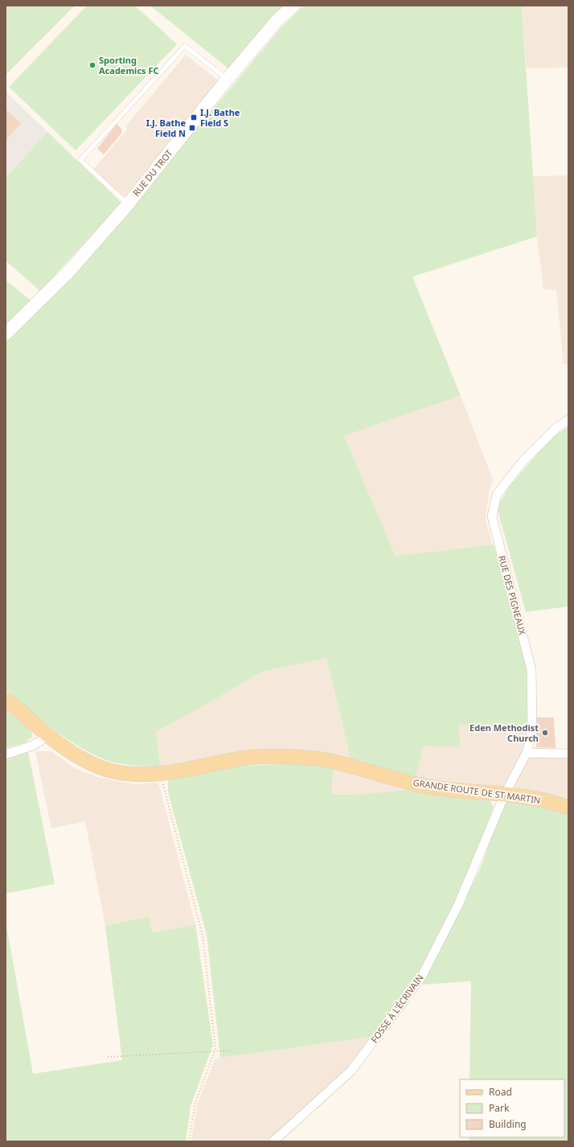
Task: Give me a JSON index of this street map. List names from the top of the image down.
{
  "streets": {
    "main road": ["RUE DU TROT", "GRANDE ROUTE DE ST MARTIN"],
    "street": ["RUE DES PIGNEAUX", "FOSSE À L'ÉCRIVAIN"]
  },
  "crossings": [
    ["RUE DES PIGNEAUX", "GRANDE ROUTE DE ST MARTIN"],
    ["RUE DES PIGNEAUX", "FOSSE À L'ÉCRIVAIN"],
    ["GRANDE ROUTE DE ST MARTIN", "FOSSE À L'ÉCRIVAIN"]
  ],
  "places": {
    "other": ["Sporting Academics FC", "Eden Methodist Church"],
    "transit": ["I.J. Bathe Field S", "I.J. Bathe Field N"]
  },
  "legend": ["Road", "Park", "Building"]
}
